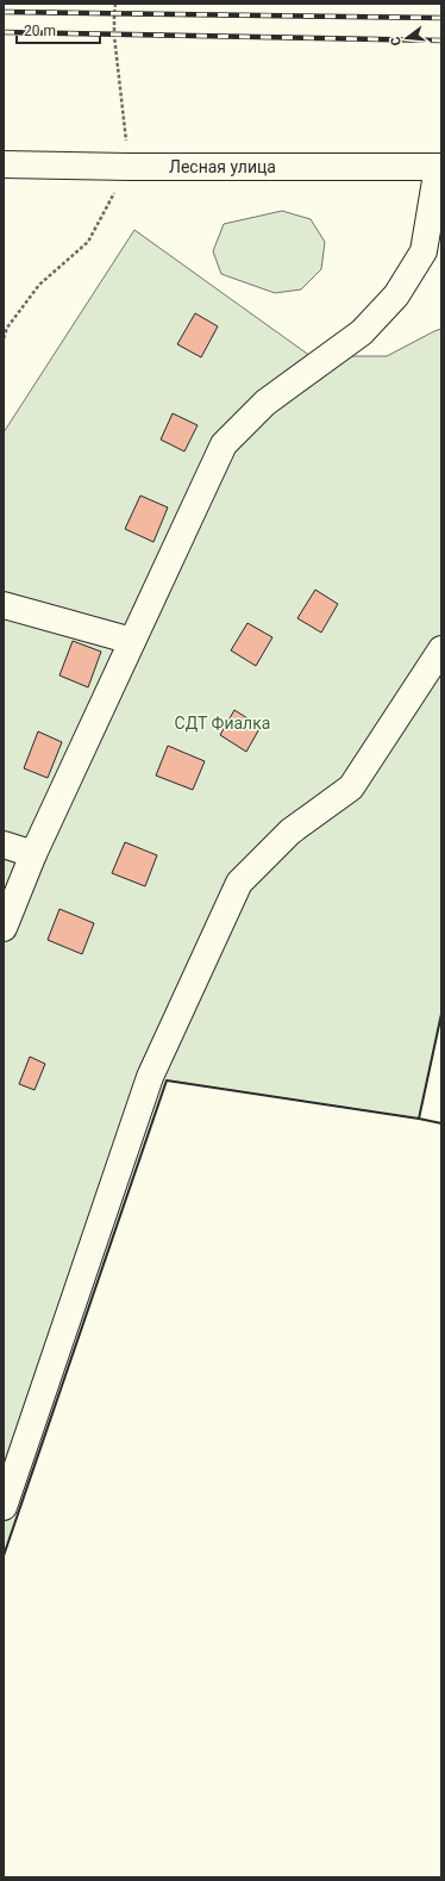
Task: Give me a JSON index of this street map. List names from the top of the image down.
{
  "streets": {
    "street": ["Лесная улица"]
  },
  "parks": ["СДТ Фиалка"],
  "scale_bar": "20 m",
  "north": "left"
}
